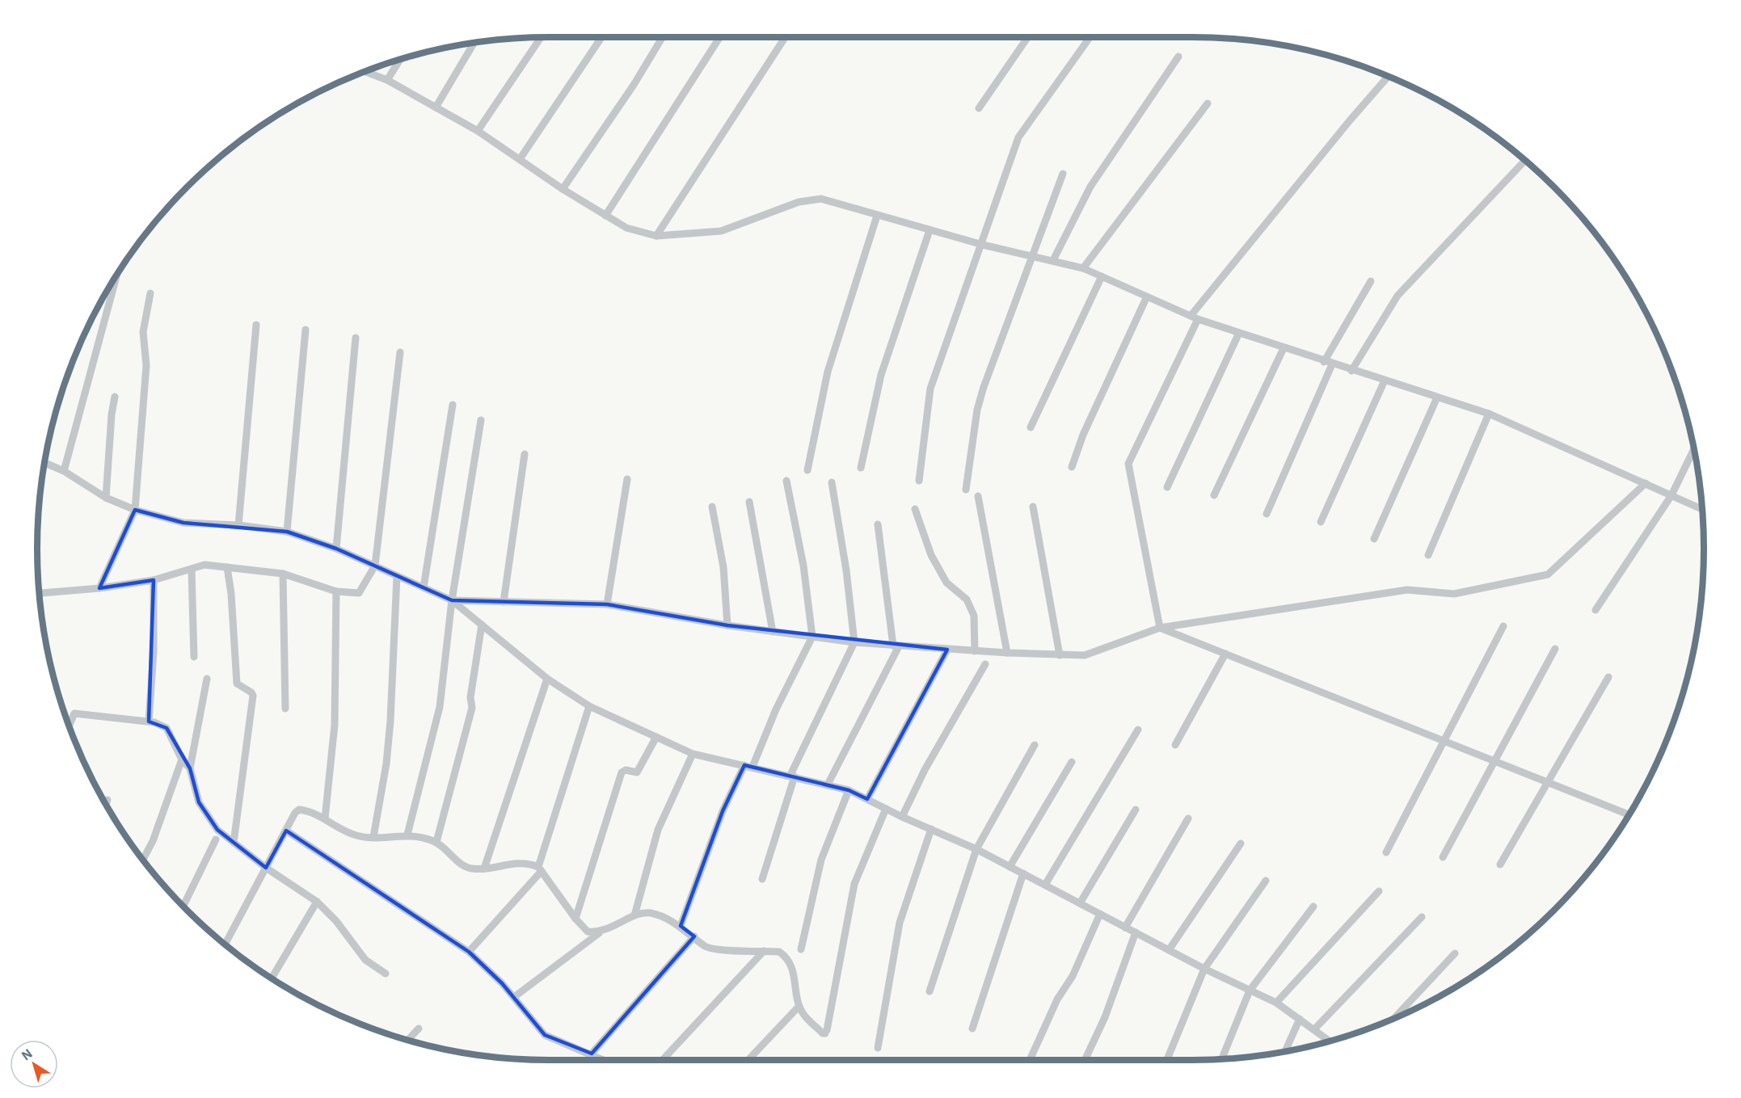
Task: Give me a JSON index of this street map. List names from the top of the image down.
{
  "north": "top left"
}
